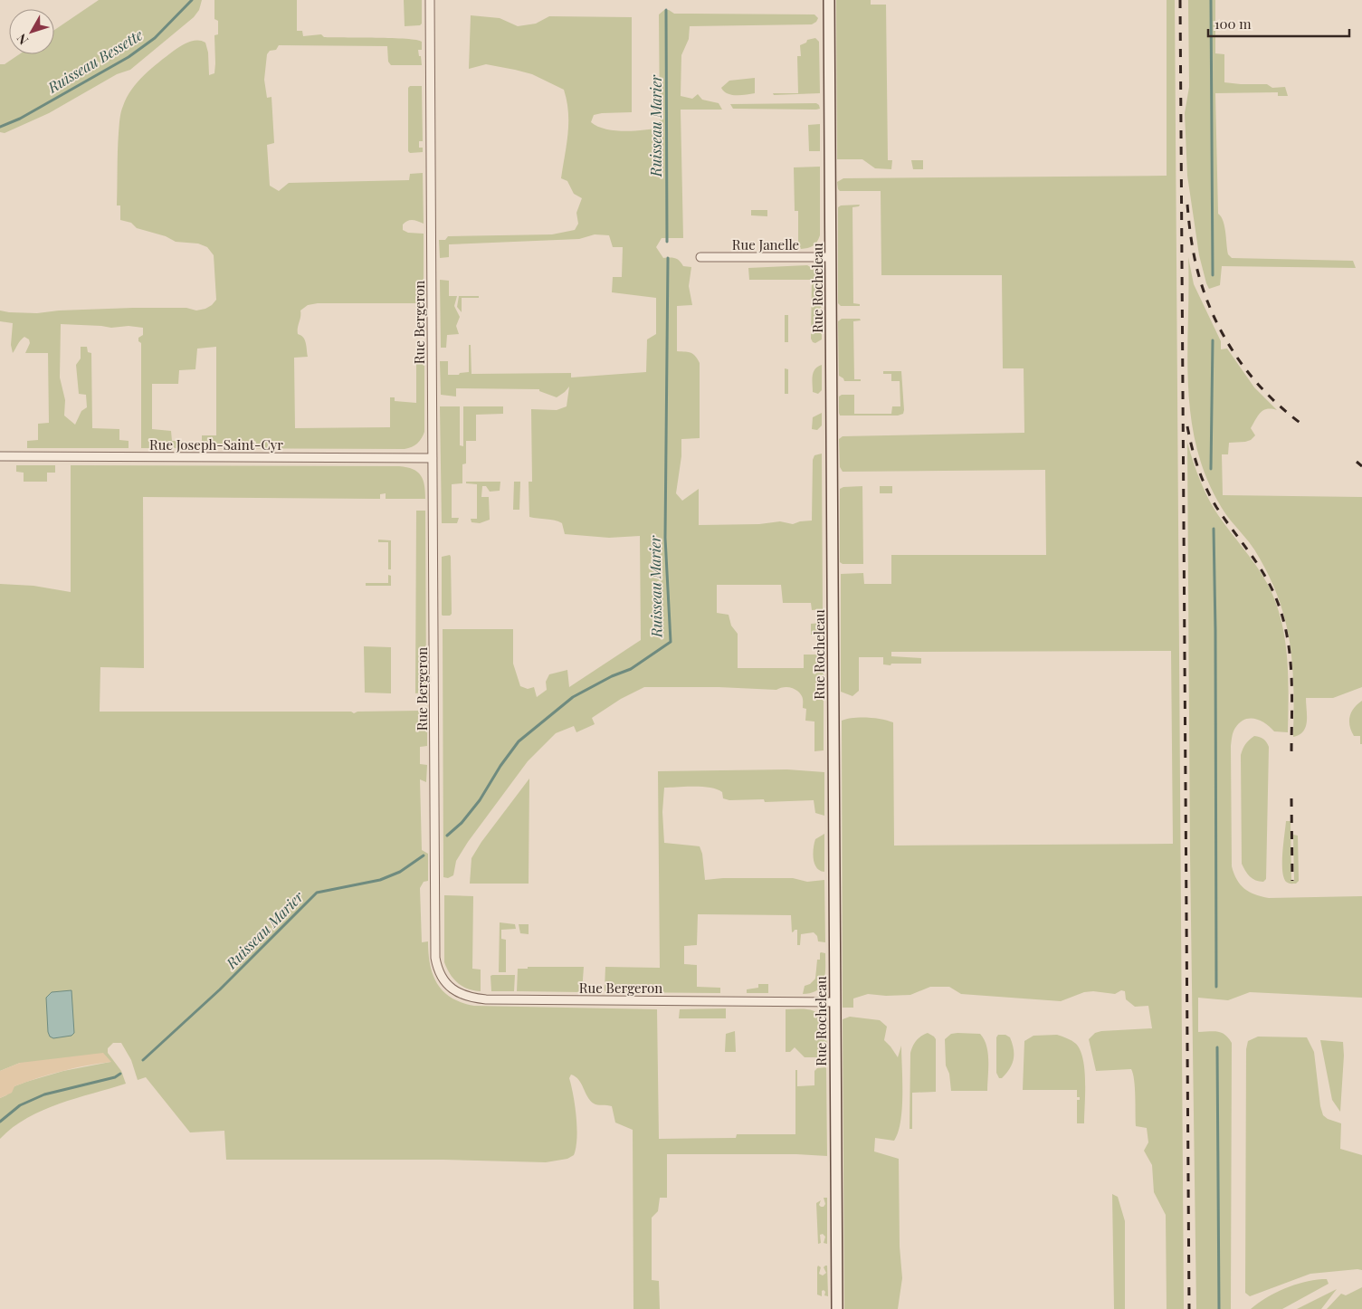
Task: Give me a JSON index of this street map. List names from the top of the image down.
{
  "streets": {
    "street": [
      "Rue Janelle",
      "Rue Rocheleau",
      "Rue Bergeron",
      "Rue Joseph-Saint-Cyr"
    ]
  },
  "crossings": [
    ["Rue Janelle", "Rue Rocheleau"],
    ["Rue Rocheleau", "Rue Bergeron"],
    ["Rue Bergeron", "Rue Joseph-Saint-Cyr"]
  ],
  "water": ["Ruisseau Bessette", "Ruisseau Marier"],
  "scale_bar": "100 m",
  "north": "bottom left"
}
